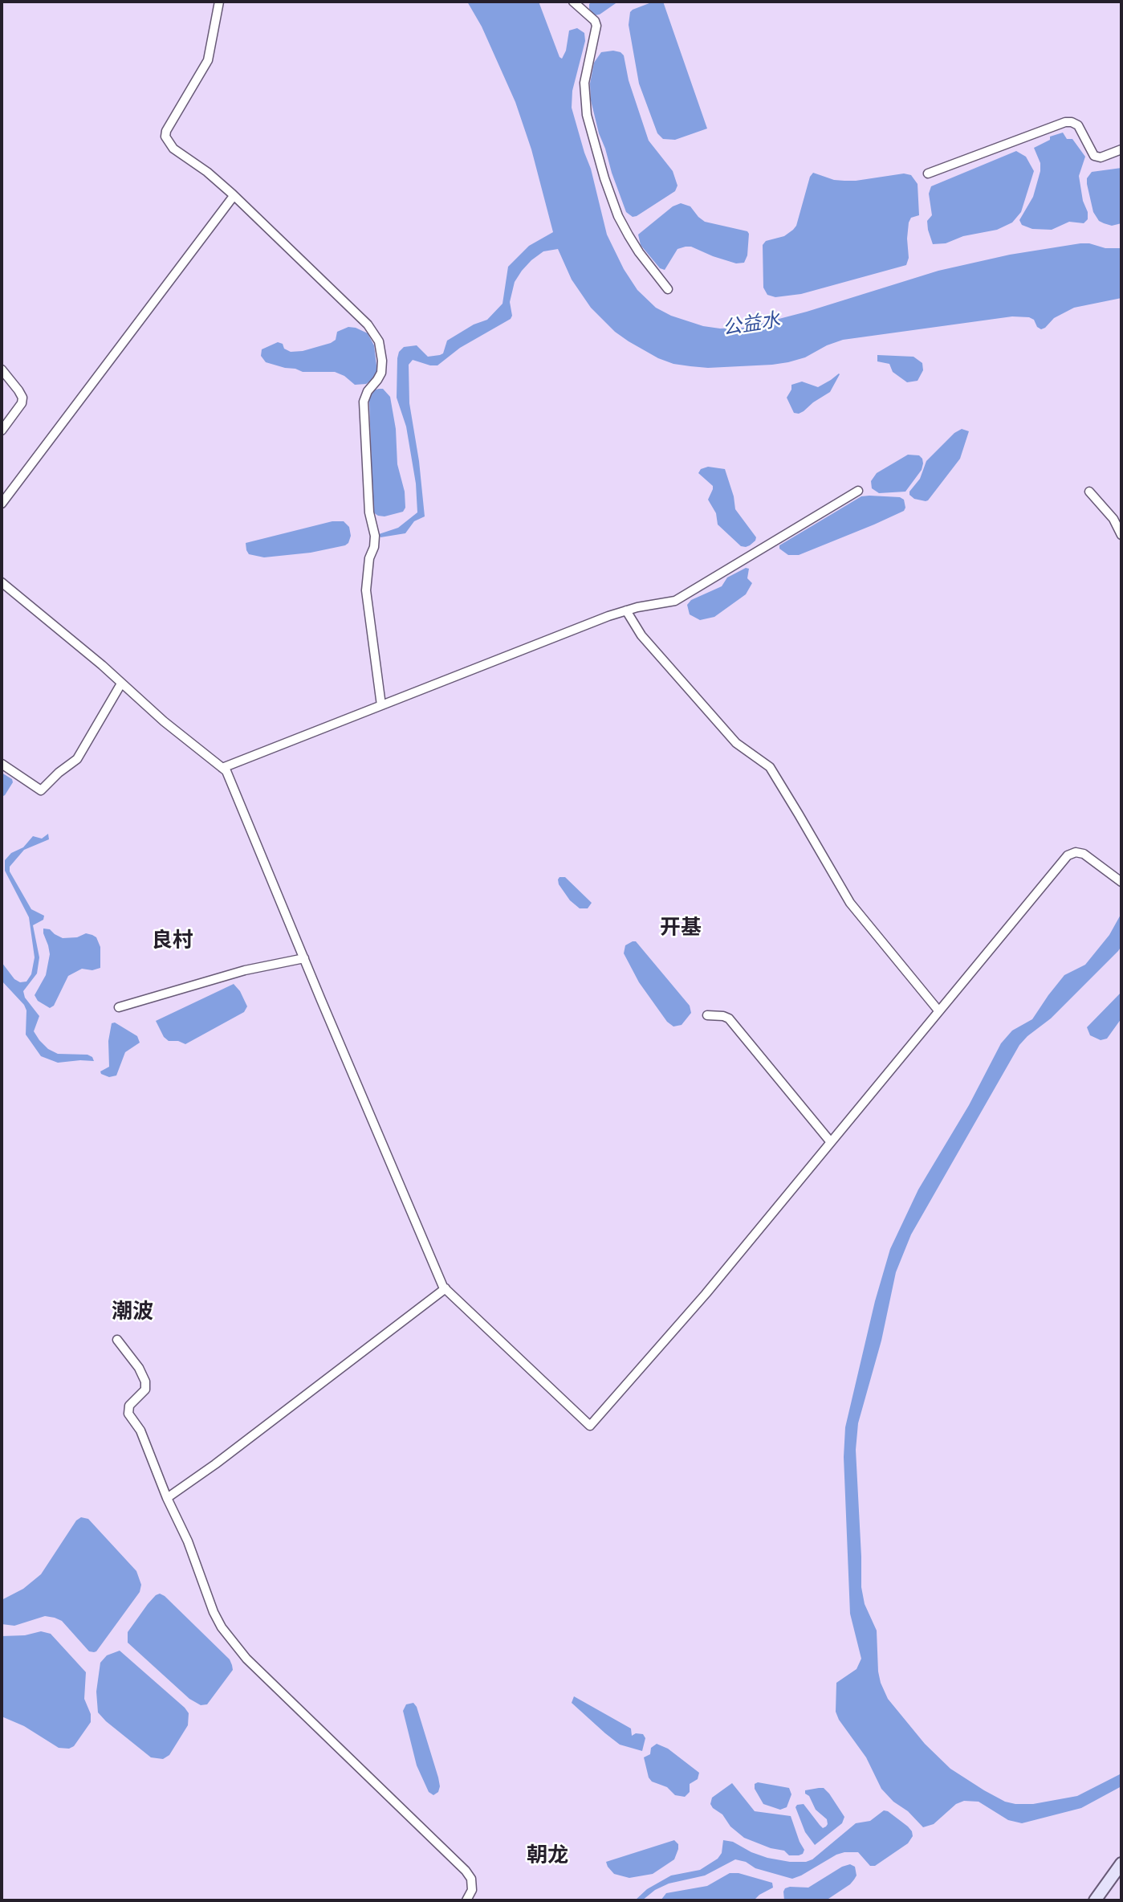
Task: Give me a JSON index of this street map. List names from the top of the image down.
{
  "districts": [
    "开基",
    "良村",
    "潮波",
    "朝龙"
  ],
  "water": ["公益水"]
}
